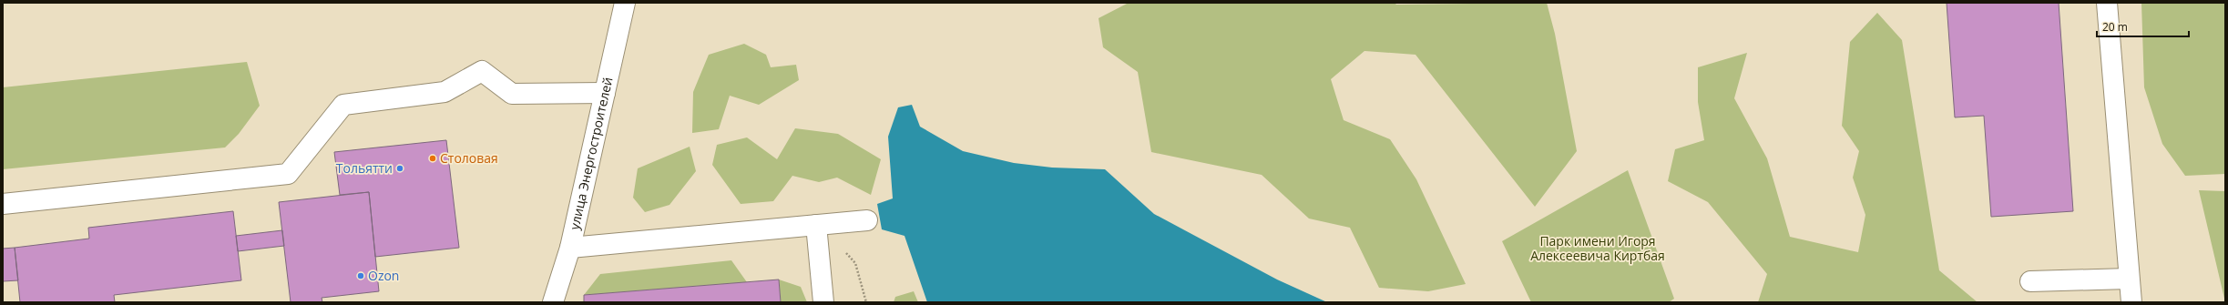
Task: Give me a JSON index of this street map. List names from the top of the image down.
{
  "streets": {
    "street": ["улица Энергостроителей"]
  },
  "parks": ["Парк имени Игоря Алексеевича Киртбая"],
  "places": ["Столовая", "Тольятти", "Ozon"],
  "scale_bar": "20 m"
}
